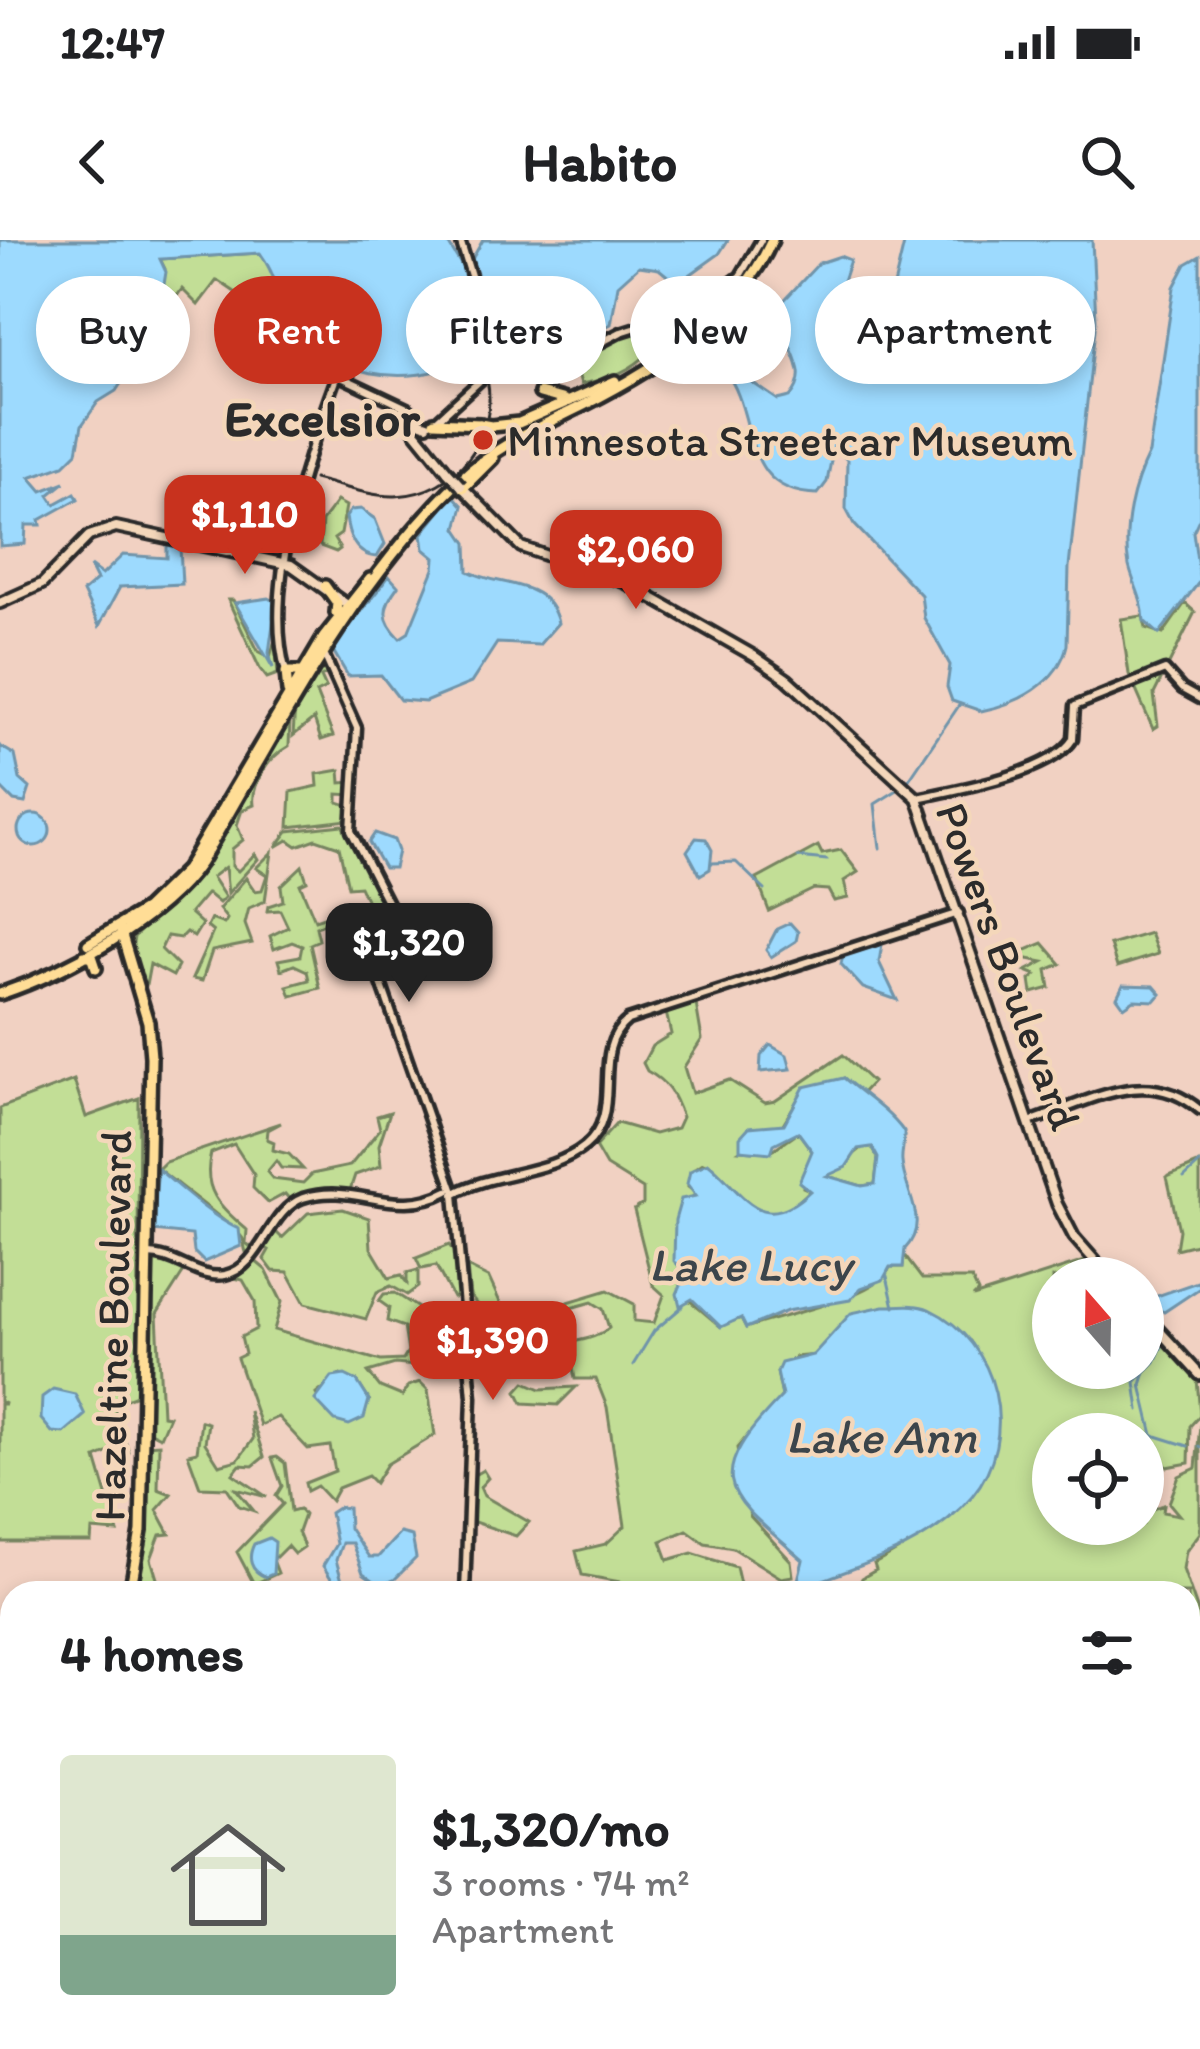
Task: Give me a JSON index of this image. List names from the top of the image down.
{
  "streets": {
    "main road": ["Powers Boulevard", "Hazeltine Boulevard"]
  },
  "districts": ["Excelsior"],
  "water": ["Lake Lucy", "Lake Ann"],
  "places": ["Minnesota Streetcar Museum"],
  "north": "top",
  "page": {
    "status": "12:47",
    "header": "Habito",
    "chip": [
      "Buy",
      "Rent",
      "Filters",
      "New",
      "Apartment"
    ],
    "price": [
      "$1,110",
      "$2,060",
      "$1,320",
      "$1,390"
    ],
    "heading": "4 homes",
    "list": [
      {
        "name": "$1,320/mo",
        "note": "3 rooms · 74 m² · Apartment"
      }
    ]
  }
}
